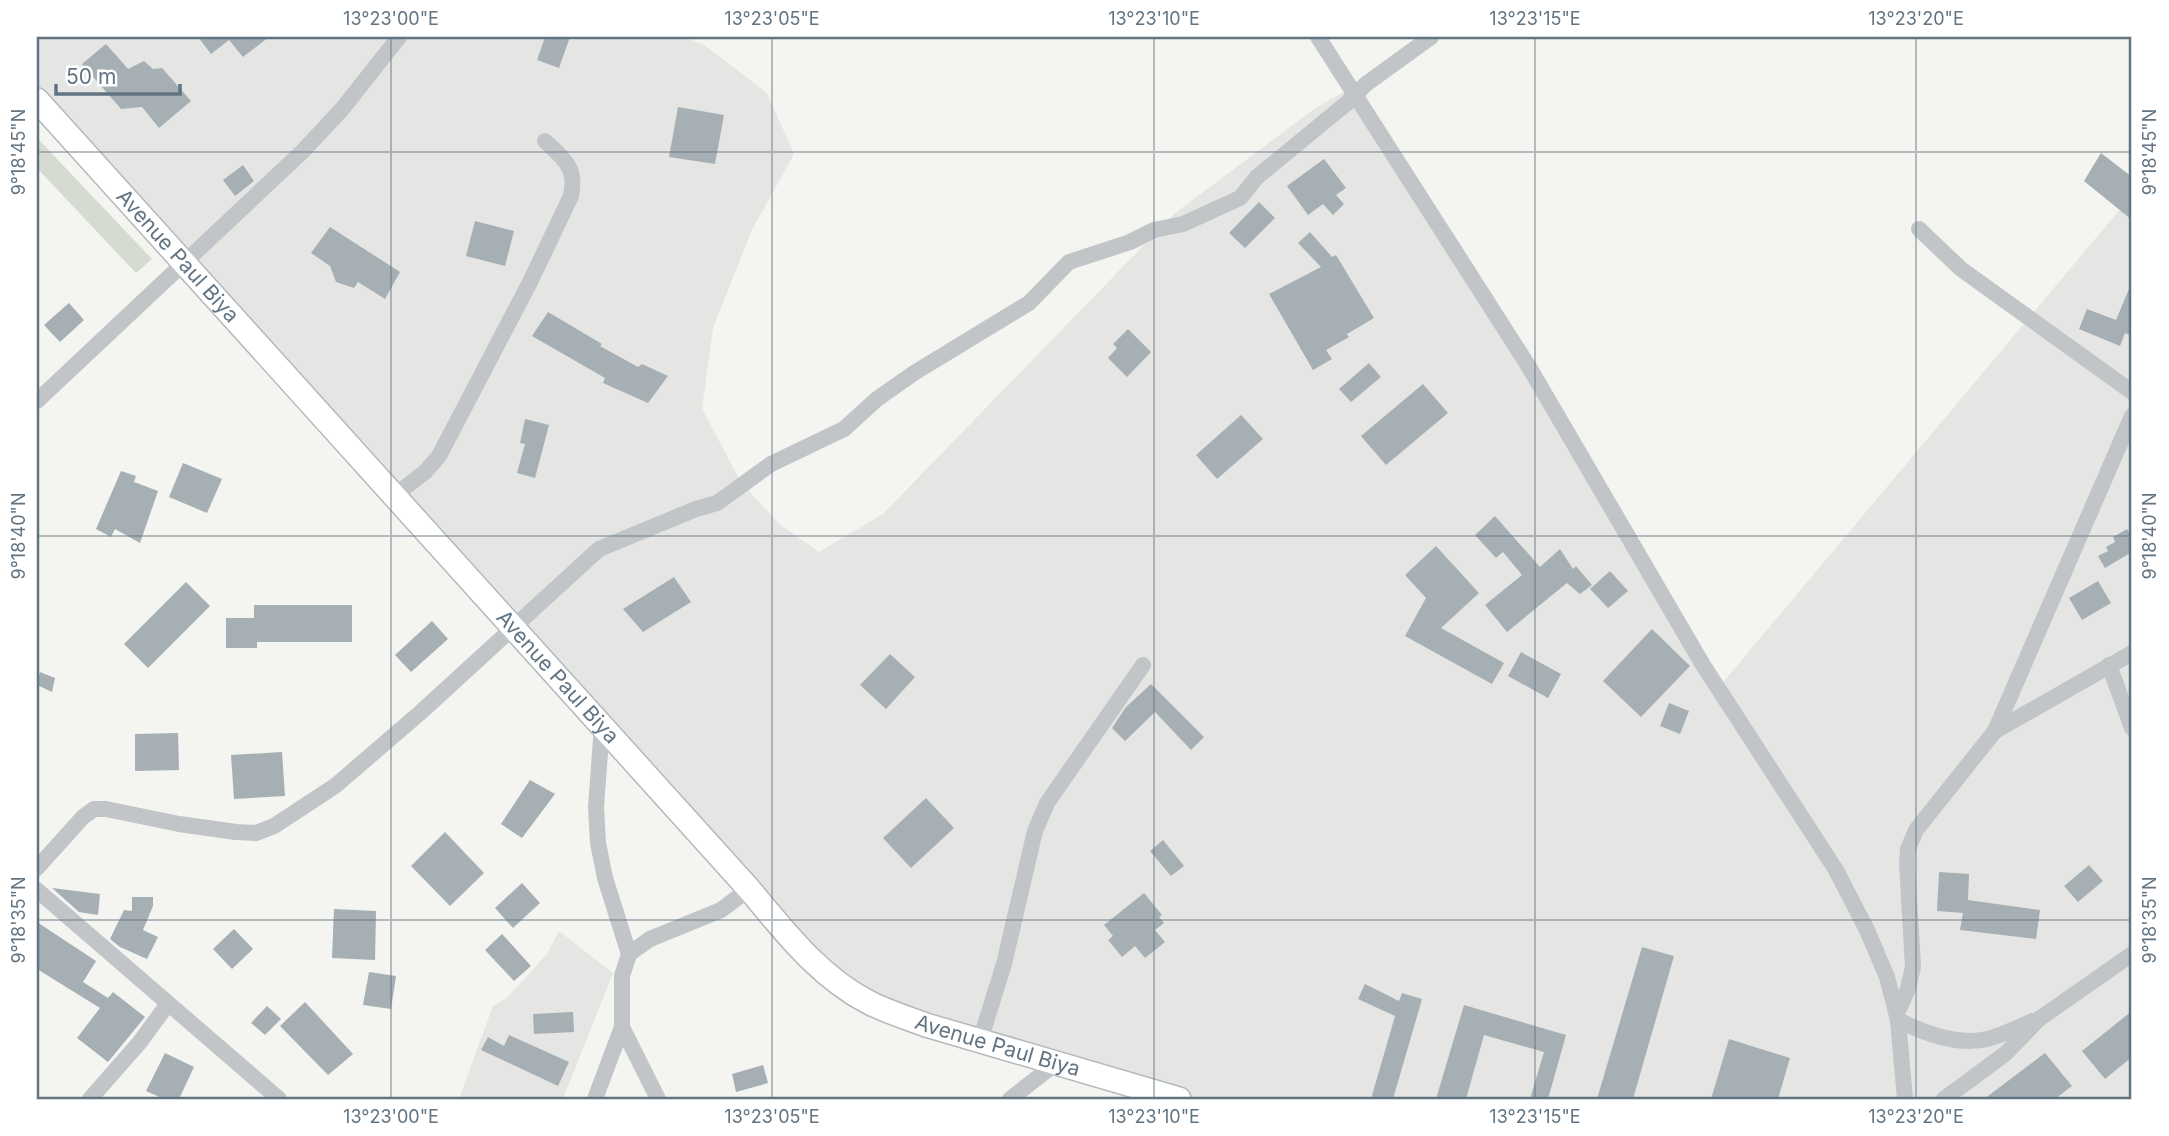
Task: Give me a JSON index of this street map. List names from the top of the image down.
{
  "streets": {
    "main road": ["Avenue Paul Biya"]
  },
  "scale_bar": "50 m",
  "coordinates": [
    "13°23'00\"E",
    "13°23'05\"E",
    "13°23'10\"E",
    "13°23'15\"E",
    "13°23'20\"E",
    "9°18'45\"N",
    "9°18'40\"N",
    "9°18'35\"N"
  ]
}
